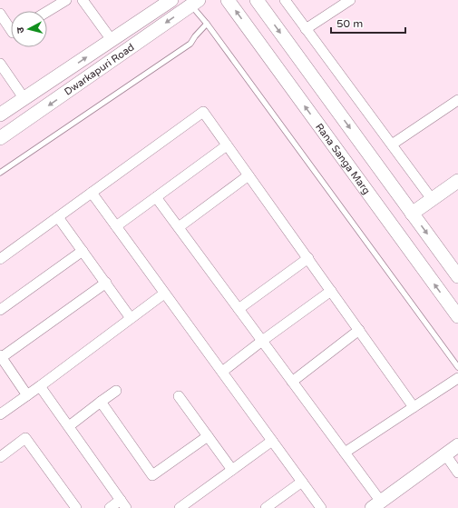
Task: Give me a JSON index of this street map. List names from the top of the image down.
{
  "streets": {
    "main road": ["Dwarkapuri Road", "Rana Sanga Marg"]
  },
  "scale_bar": "50 m",
  "north": "left"
}
